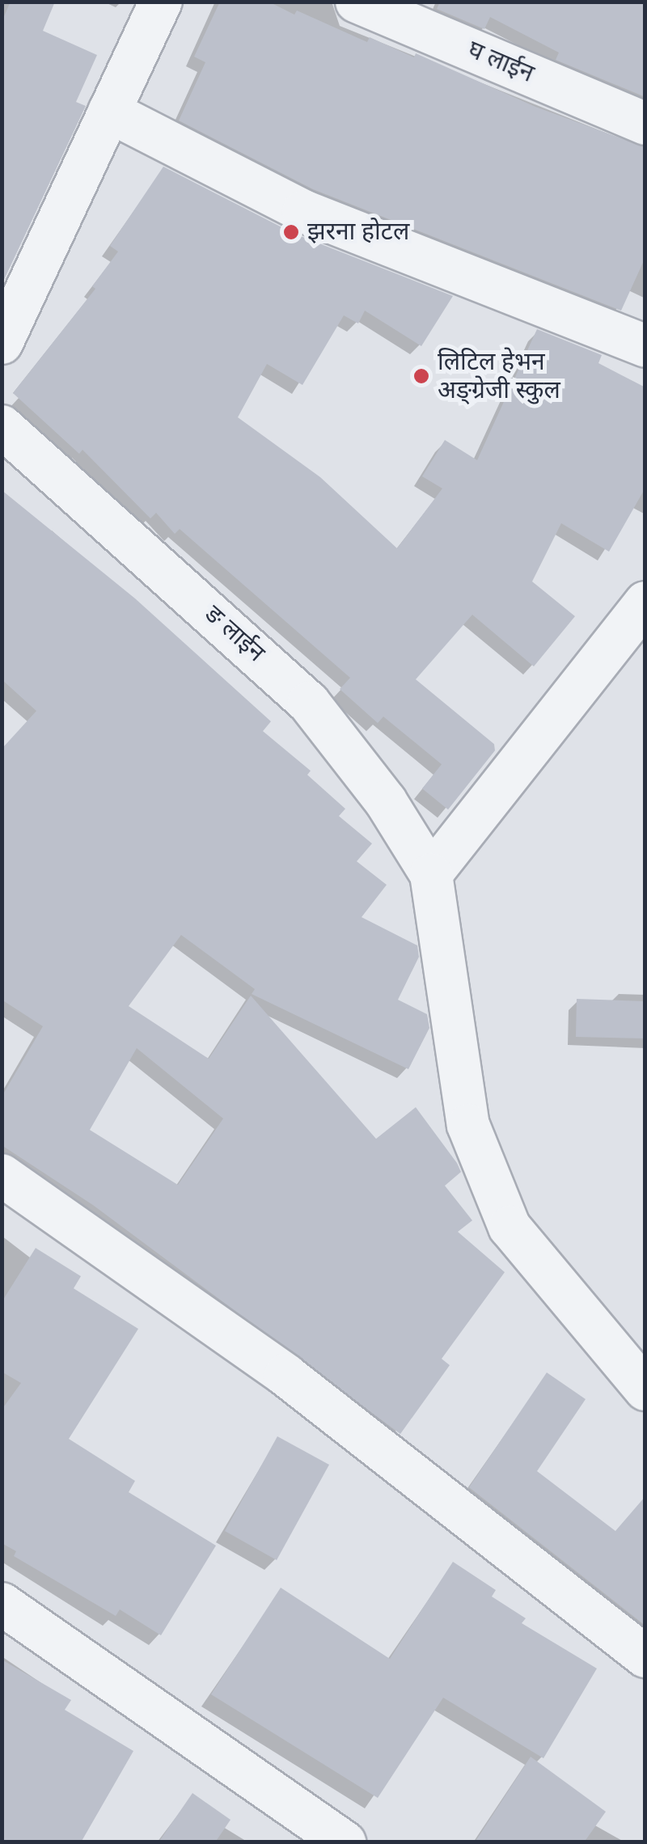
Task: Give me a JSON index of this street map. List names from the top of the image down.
{
  "streets": {
    "street": ["घ लाईन", "ङ लाईन"]
  },
  "places": ["झरना होटल", "लिटिल हेभन अङ्‍ग्रेजी स्कुल"]
}
